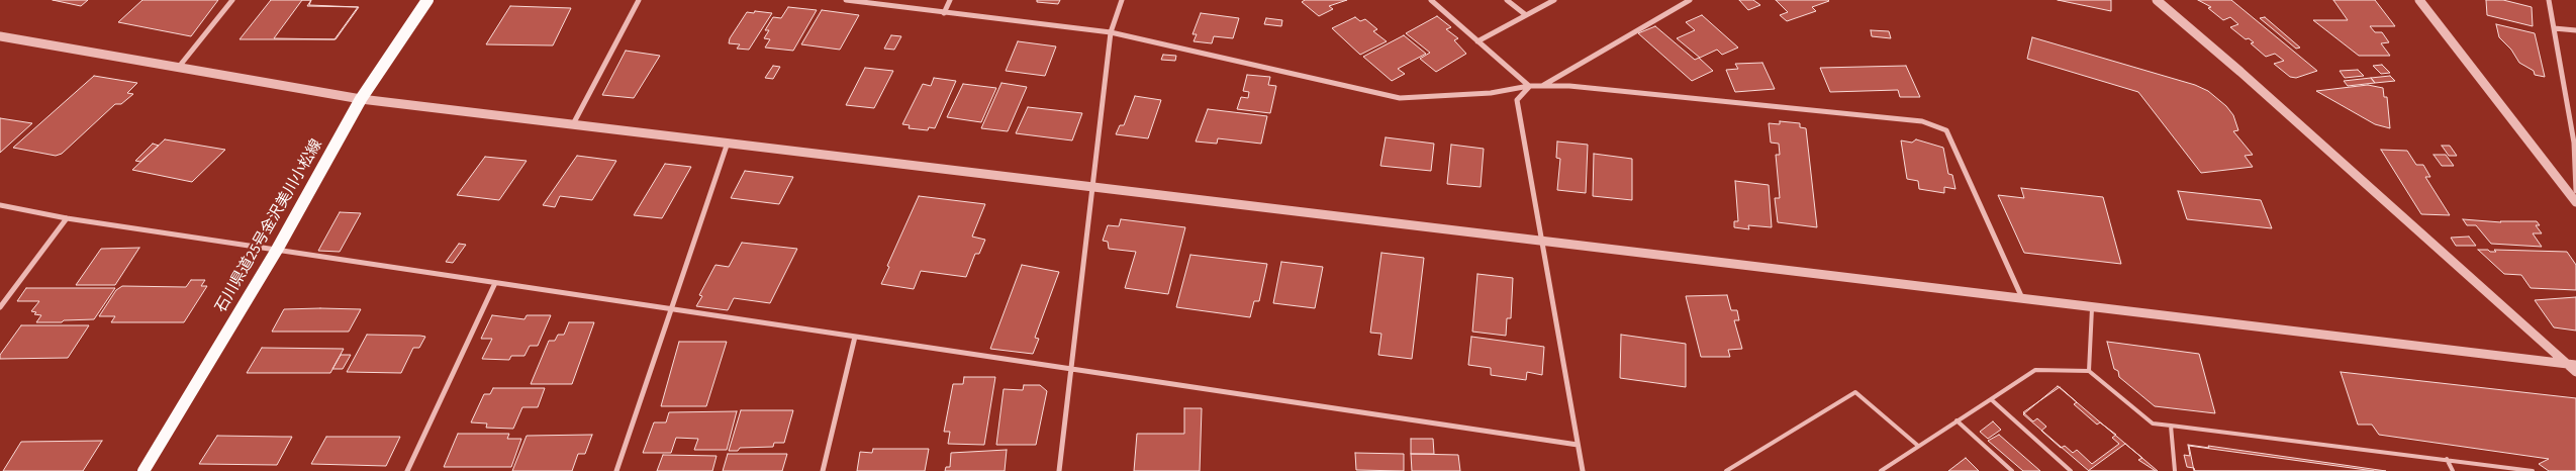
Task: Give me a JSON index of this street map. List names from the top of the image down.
{
  "streets": {
    "main road": ["石川県道25号金沢美川小松線"]
  }
}
